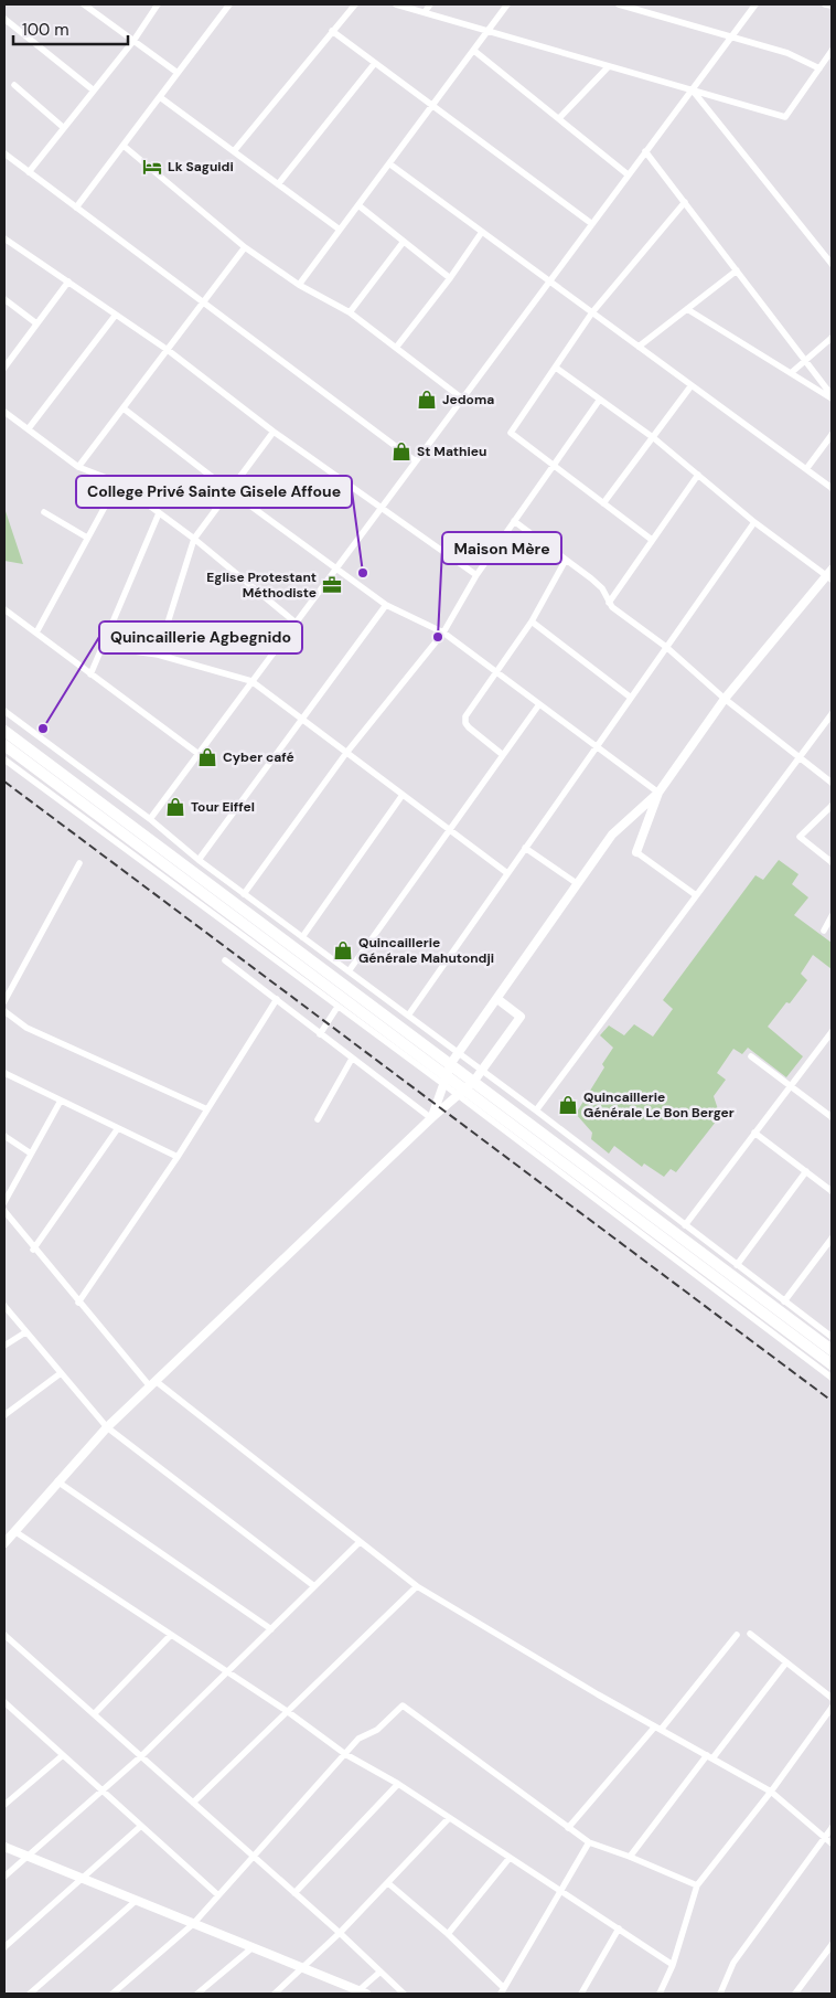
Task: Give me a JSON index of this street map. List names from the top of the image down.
{
  "places": {
    "hotel": ["Lk Saguidi"],
    "shop": [
      "Jedoma",
      "St Mathieu",
      "Cyber café",
      "Tour Eiffel",
      "Quincaillerie Générale Mahutondji",
      "Quincaillerie Générale Le Bon Berger"
    ],
    "other": ["College Privé Sainte Gisele Affoue", "Maison Mère", "Quincaillerie Agbegnido"],
    "office": ["Eglise Protestant Méthodiste"]
  },
  "scale_bar": "100 m"
}
